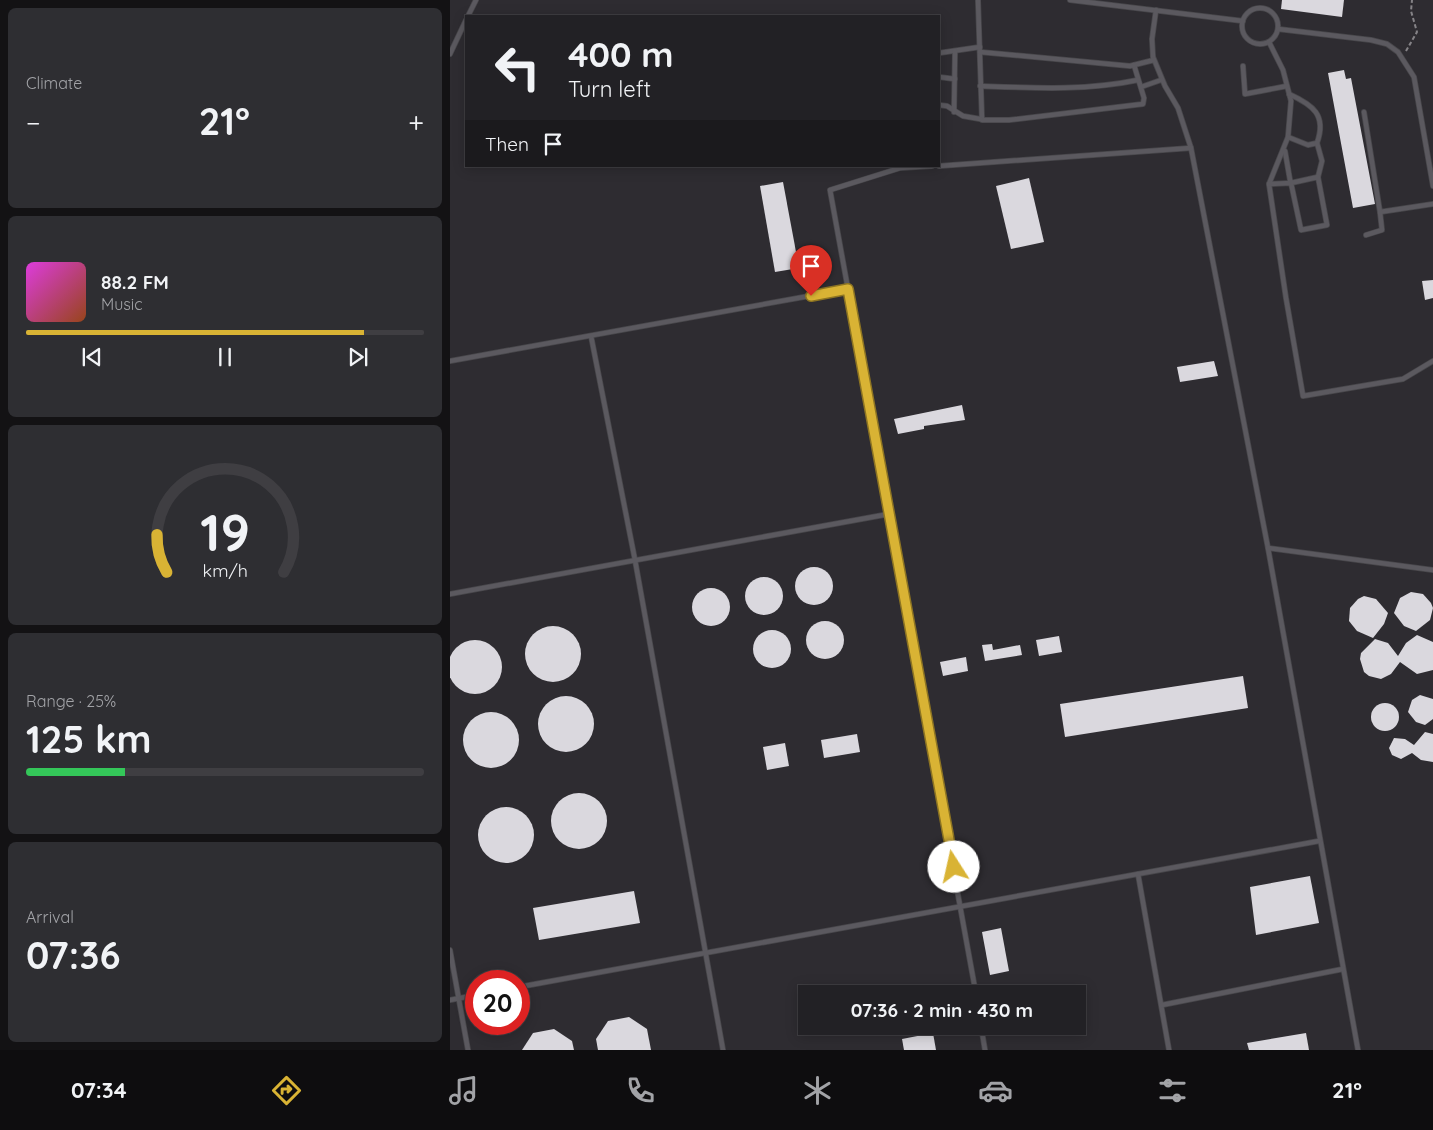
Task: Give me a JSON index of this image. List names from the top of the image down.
{
  "page": {
    "tile": [
      "Climate",
      ["Range · 25%", "125 km"],
      ["Arrival", "07:36"]
    ],
    "turn": ["400 m", "Turn left"],
    "heat": ["−", "21°", "+"],
    "then": "Then",
    "song": ["88.2 FM", "Music"],
    "limit": "20",
    "trip": "07:36 · 2 min · 430 m",
    "tabs": ["07:34", "21°"],
    "gauge": ["19", "km/h"]
  }
}
